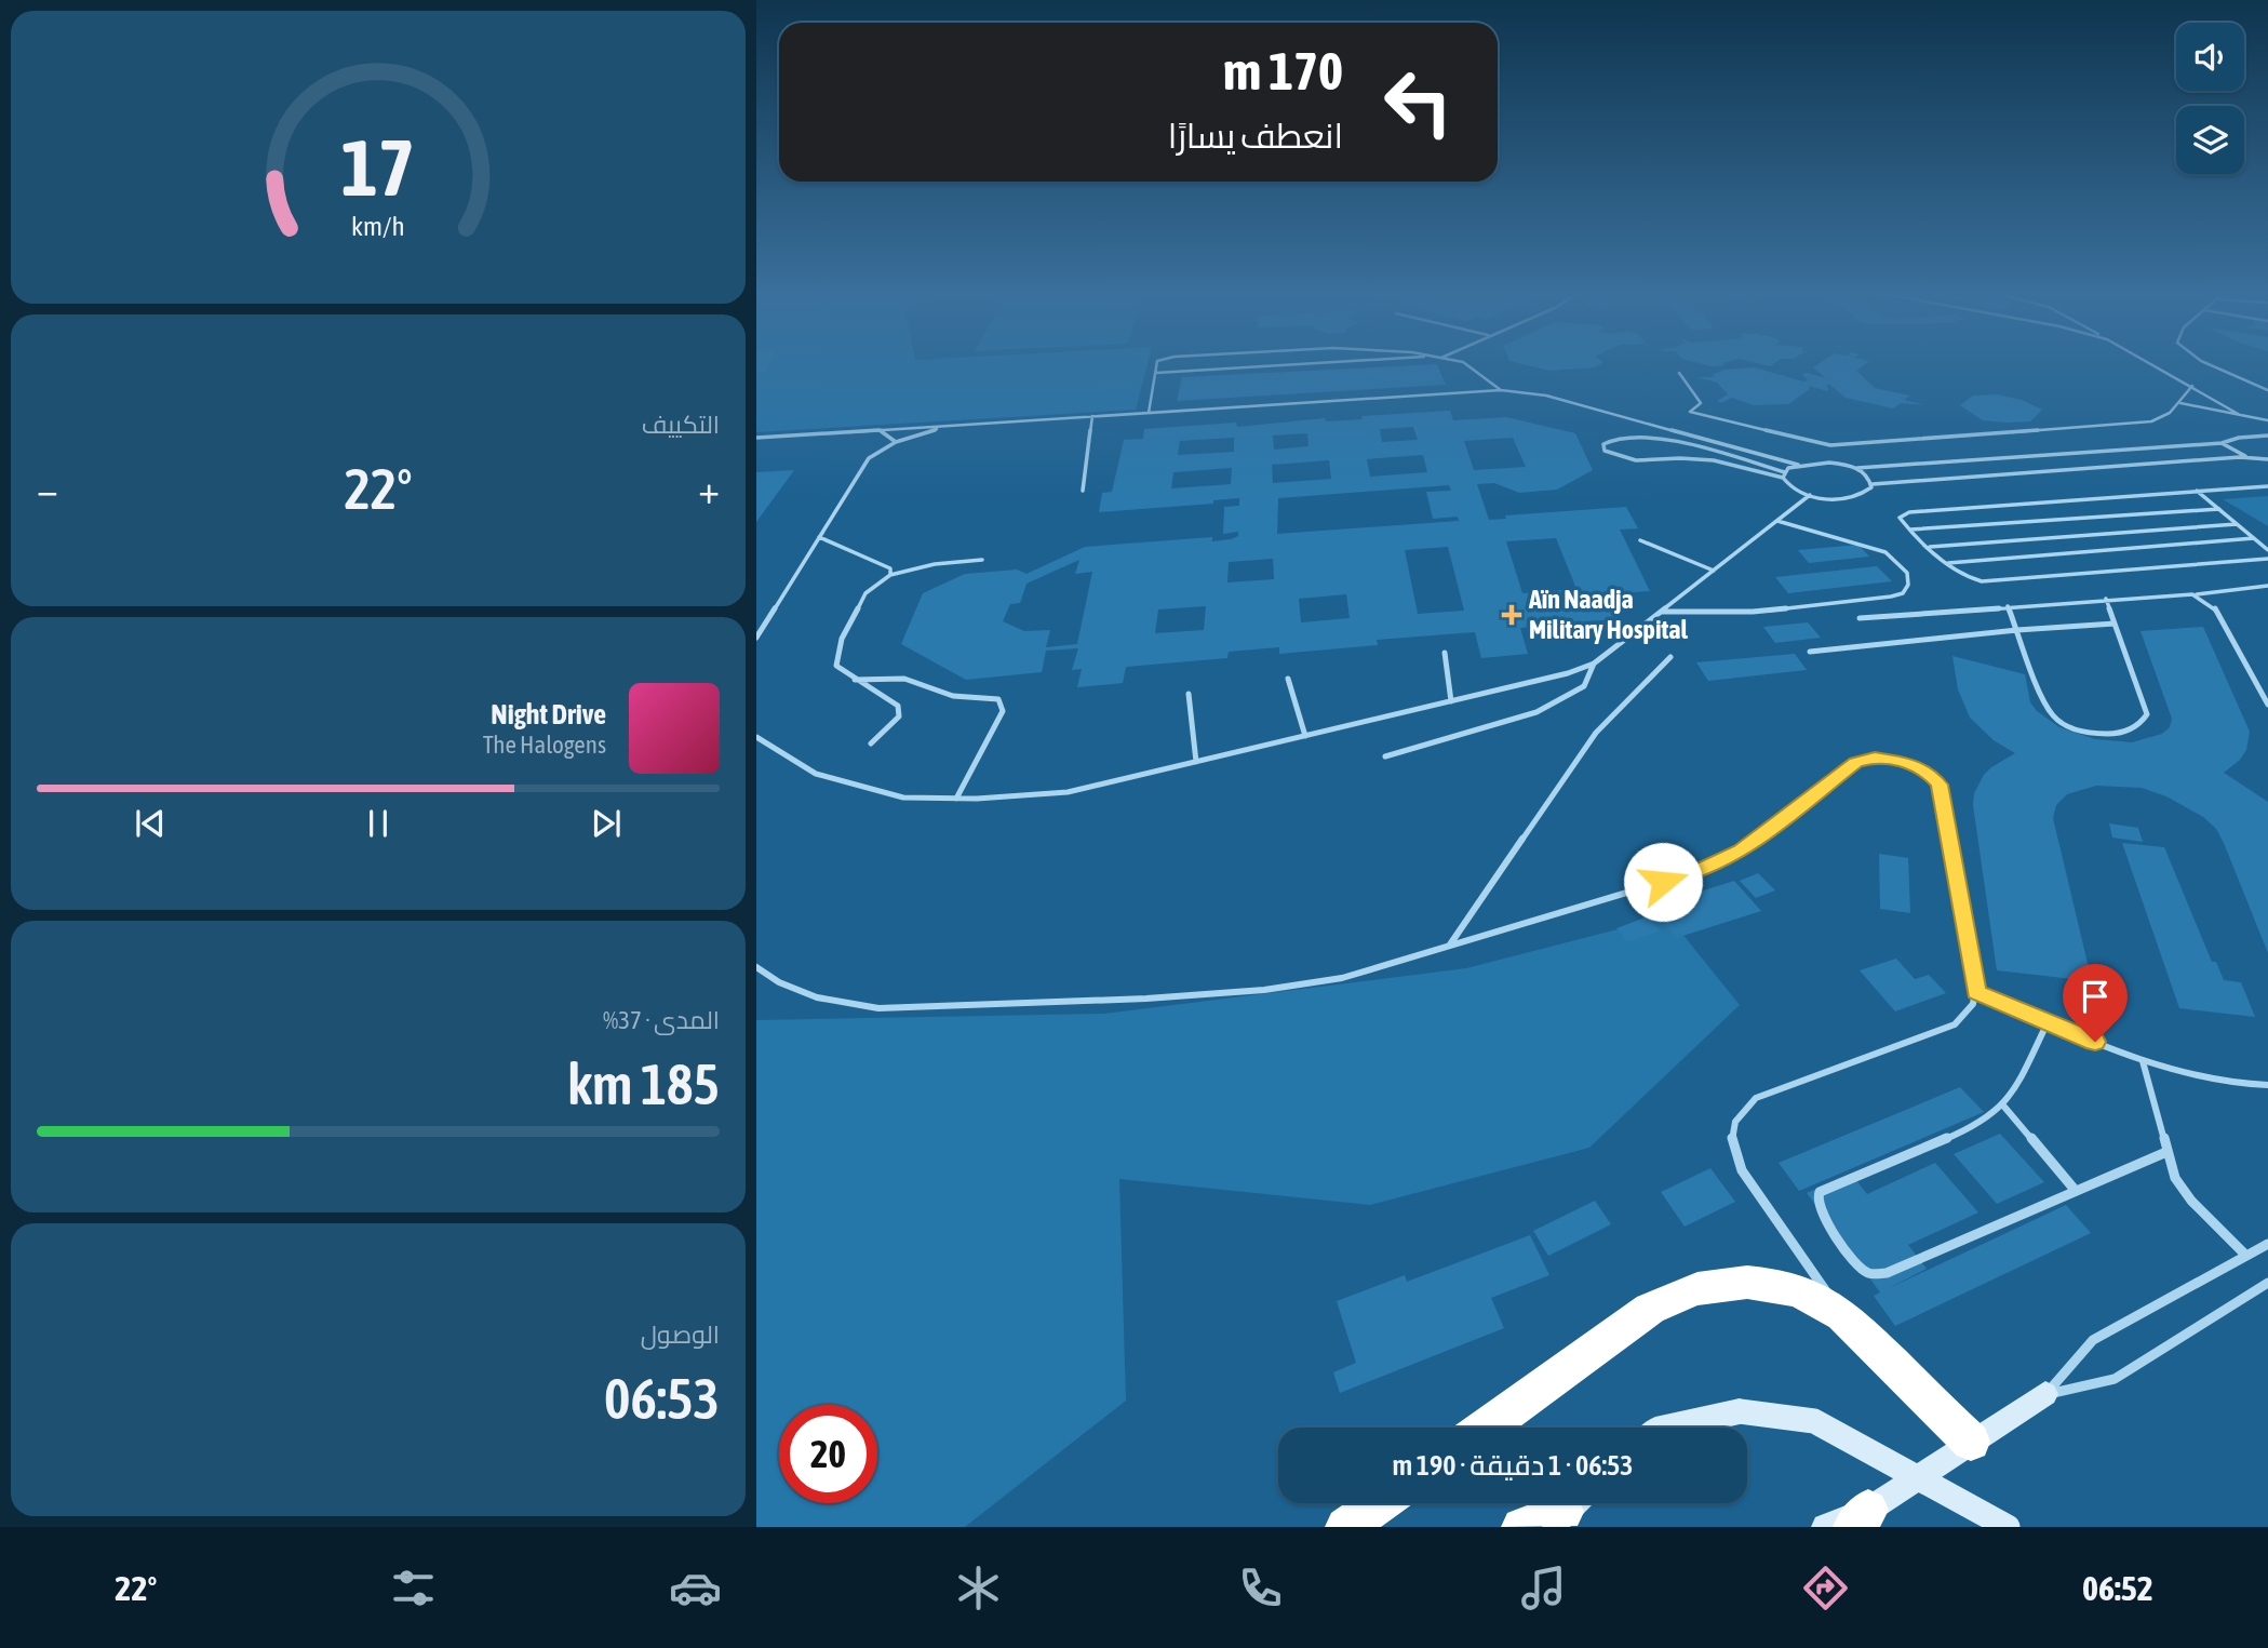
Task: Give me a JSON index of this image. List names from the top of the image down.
{
  "places": {
    "health": ["Aïn Naadja Military Hospital"]
  },
  "page": {
    "turn": ["170 m", "انعطف يسارًا"],
    "tile": [
      "التكييف",
      ["المدى · 37%", "185 km"],
      ["الوصول", "06:53"]
    ],
    "heat": ["−", "22°", "+"],
    "song": ["Night Drive", "The Halogens"],
    "limit": "20",
    "trip": "06:53 · 1 دقيقة · 190 m",
    "tabs": ["06:52", "22°"],
    "gauge": ["17", "km/h"]
  }
}
